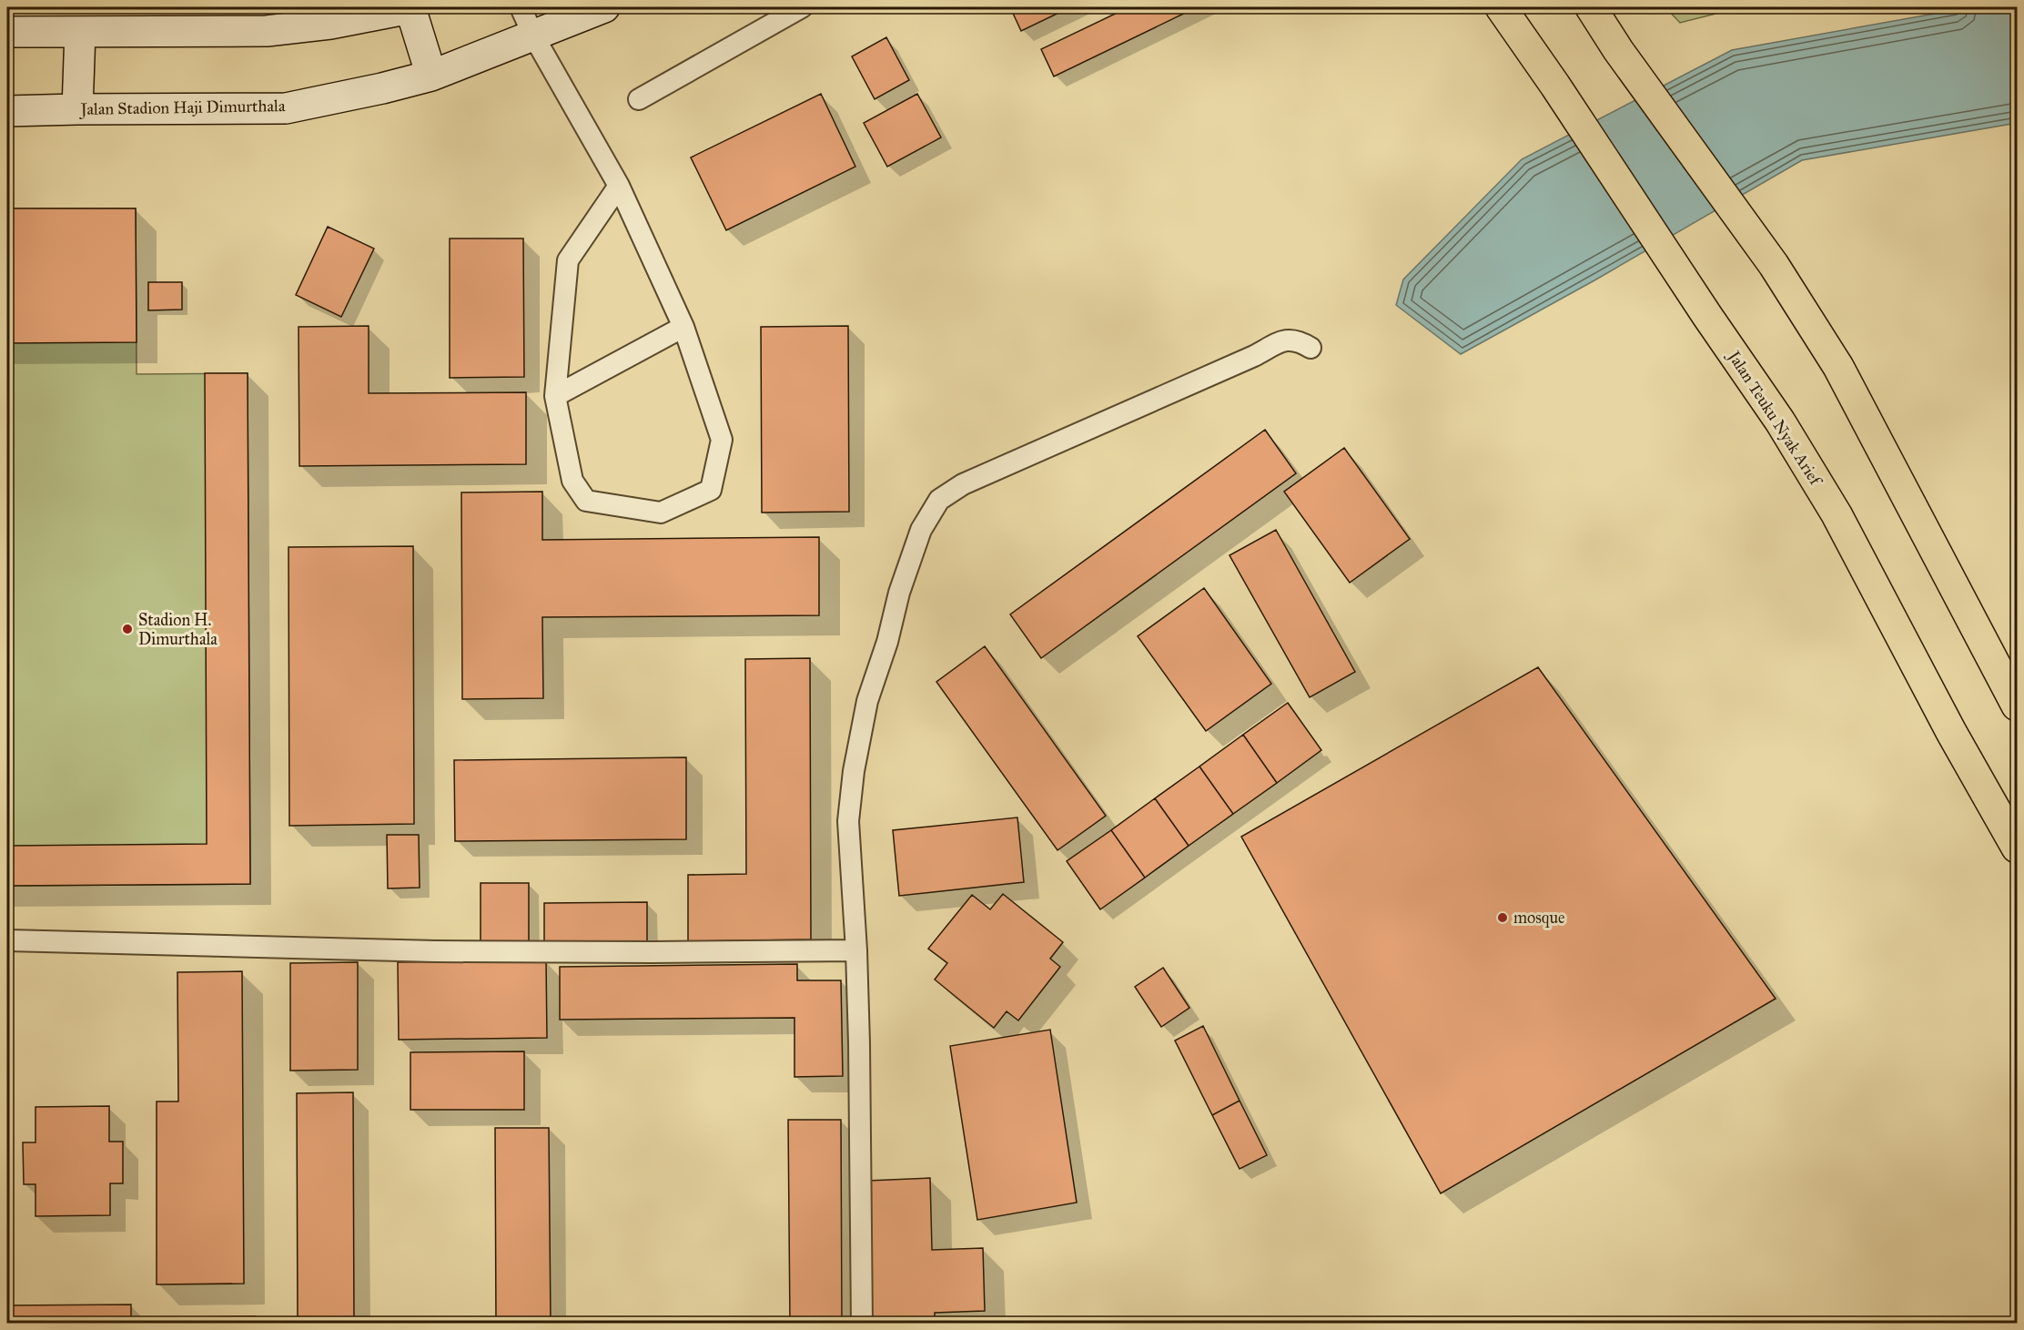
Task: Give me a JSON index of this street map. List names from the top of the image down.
{
  "streets": {
    "highway": ["Jalan Teuku Nyak Arief"],
    "street": ["Jalan Stadion Haji Dimurthala"]
  },
  "places": ["Stadion H. Dimurthala", "mosque"]
}
